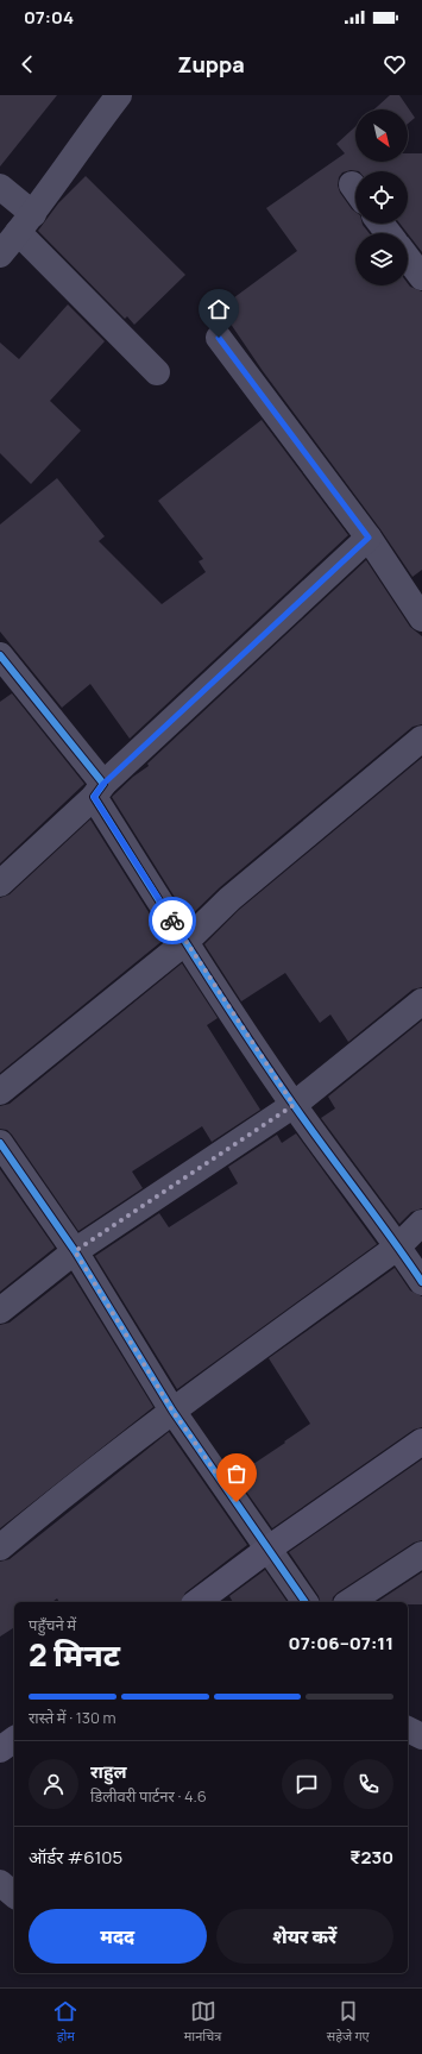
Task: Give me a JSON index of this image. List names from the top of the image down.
{
  "north": "bottom right",
  "page": {
    "status": "07:04",
    "header": "Zuppa",
    "heading": ["2 मिनट", "पहुँचने में", "07:06–07:11"],
    "panel": [
      "राहुल",
      "डिलीवरी पार्टनर · 4.6",
      "ऑर्डर #6105",
      "₹230"
    ],
    "bar": "रास्ते में · 130 m",
    "buttons": ["मदद", "शेयर करें"],
    "tabs": ["होम", "मानचित्र", "सहेजे गए"]
  }
}
